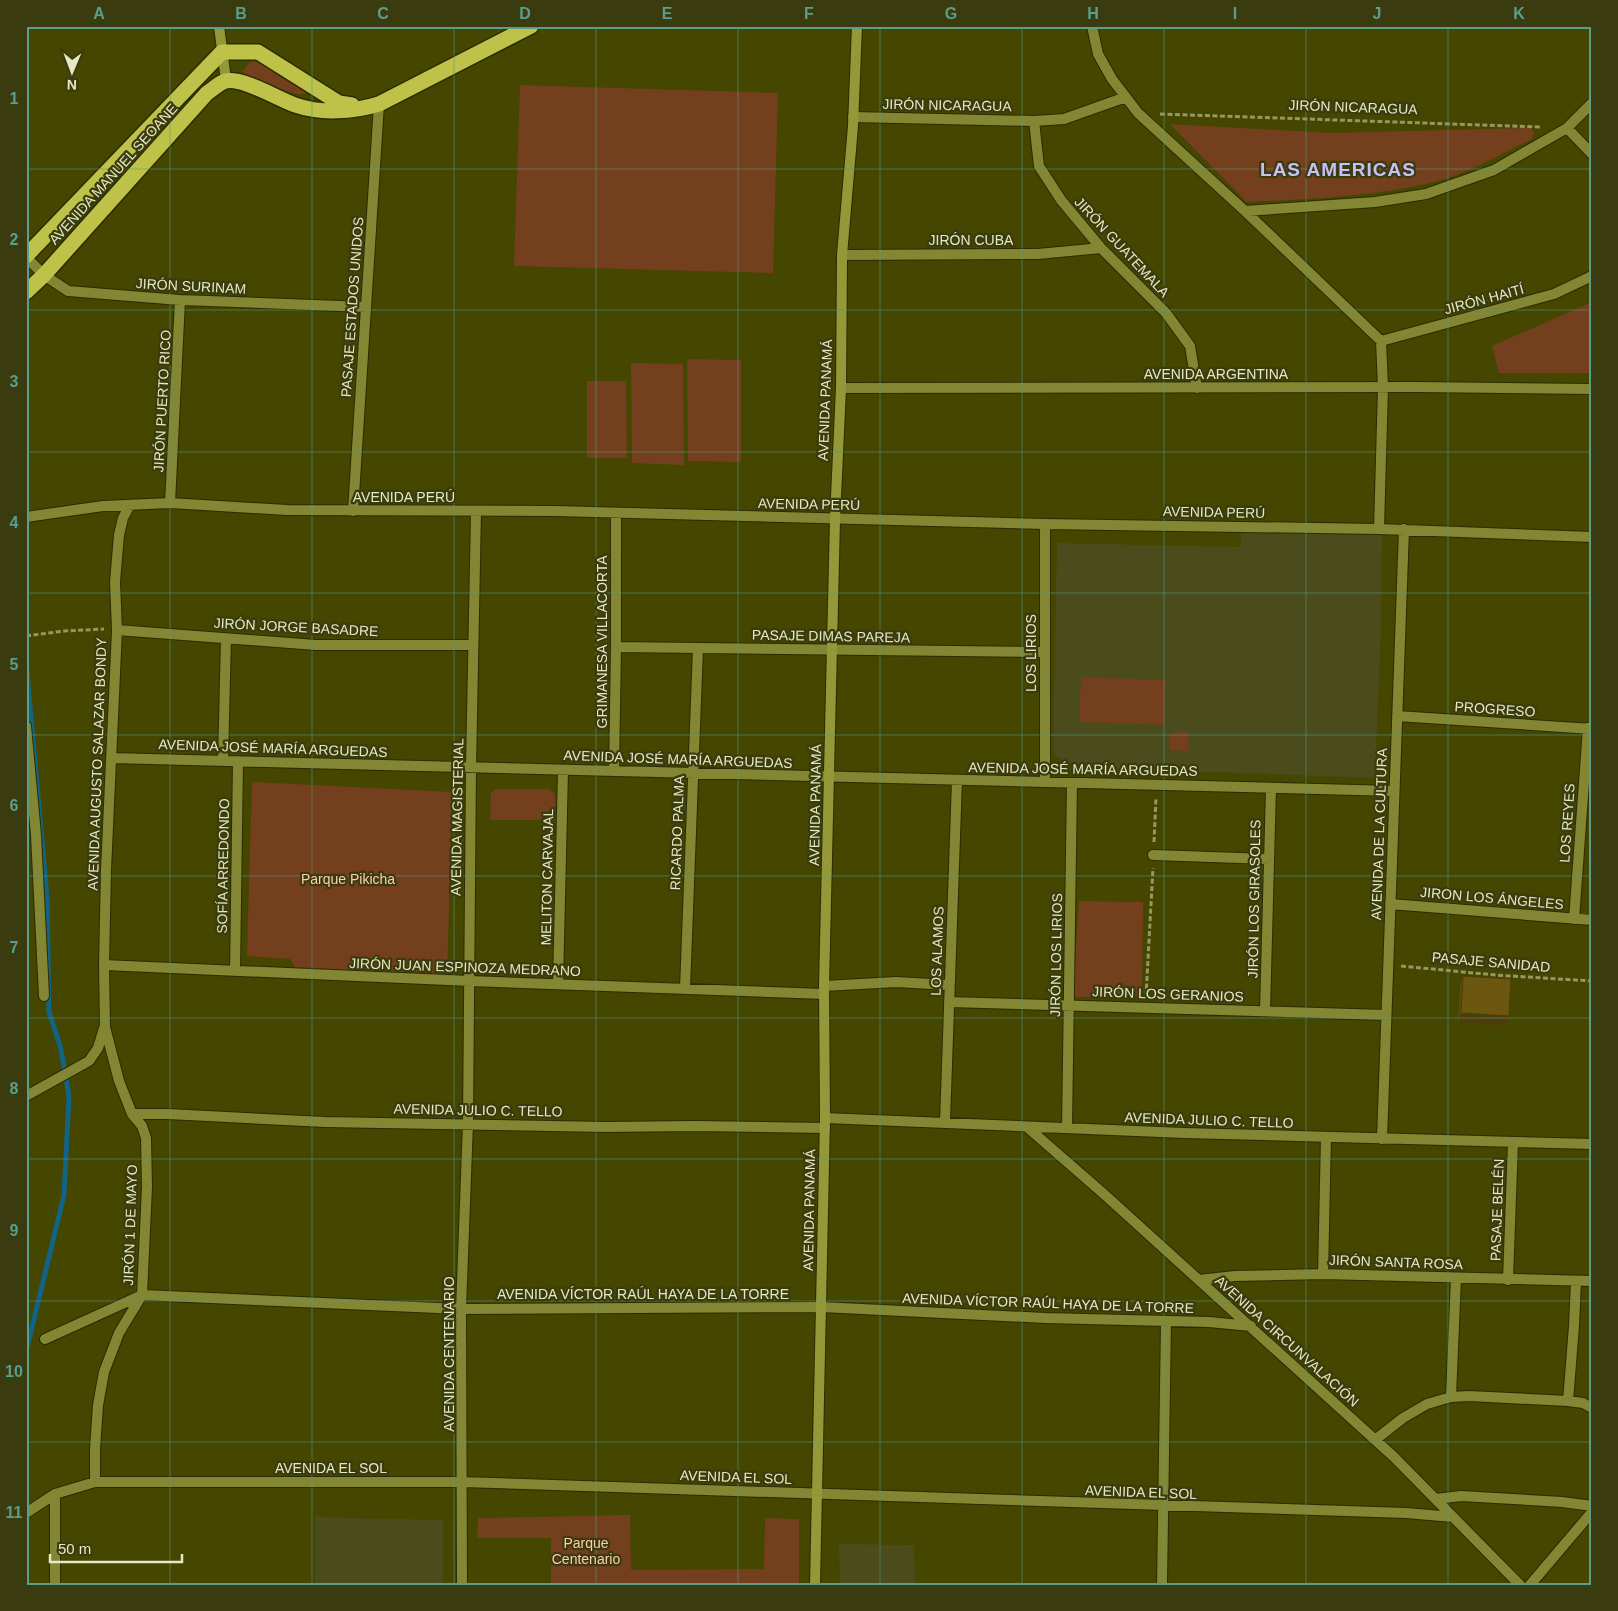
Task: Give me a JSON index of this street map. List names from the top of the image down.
{
  "streets": {
    "highway": ["AVENIDA MANUEL SEOANE"],
    "street": [
      "JIRÓN NICARAGUA",
      "JIRÓN CUBA",
      "JIRÓN GUATEMALA",
      "JIRÓN SURINAM",
      "JIRÓN HAITÍ",
      "PASAJE ESTADOS UNIDOS",
      "AVENIDA ARGENTINA",
      "AVENIDA PANAMÁ",
      "JIRÓN PUERTO RICO",
      "AVENIDA PERÚ",
      "JIRÓN JORGE BASADRE",
      "PASAJE DIMAS PAREJA",
      "GRIMANESA VILLACORTA",
      "LOS LIRIOS",
      "PROGRESO",
      "AVENIDA JOSÉ MARÍA ARGUEDAS",
      "AVENIDA AUGUSTO SALAZAR BONDY",
      "AVENIDA MAGISTERIAL",
      "LOS REYES",
      "RICARDO PALMA",
      "AVENIDA DE LA CULTURA",
      "SOFÍA ARREDONDO",
      "MELITON CARVAJAL",
      "JIRON LOS ÁNGELES",
      "JIRÓN LOS GIRASOLES",
      "LOS ALAMOS",
      "JIRÓN LOS LIRIOS",
      "JIRÓN JUAN ESPINOZA MEDRANO",
      "JIRÓN LOS GERANIOS",
      "AVENIDA JULIO C. TELLO",
      "PASAJE BELÉN",
      "JIRÓN 1 DE MAYO",
      "JIRÓN SANTA ROSA",
      "AVENIDA VÍCTOR RAÚL HAYA DE LA TORRE",
      "AVENIDA CIRCUNVALACIÓN",
      "AVENIDA CENTENARIO",
      "AVENIDA EL SOL"
    ],
    "path": ["PASAJE SANIDAD"]
  },
  "crossings": [
    ["JIRÓN NICARAGUA", "JIRÓN GUATEMALA"],
    ["JIRÓN NICARAGUA", "AVENIDA PANAMÁ"],
    ["AVENIDA MANUEL SEOANE", "JIRÓN SURINAM"],
    ["JIRÓN CUBA", "JIRÓN GUATEMALA"],
    ["JIRÓN CUBA", "AVENIDA PANAMÁ"],
    ["JIRÓN GUATEMALA", "AVENIDA ARGENTINA"],
    ["JIRÓN SURINAM", "PASAJE ESTADOS UNIDOS"],
    ["JIRÓN SURINAM", "JIRÓN PUERTO RICO"],
    ["PASAJE ESTADOS UNIDOS", "AVENIDA PERÚ"],
    ["AVENIDA ARGENTINA", "AVENIDA PANAMÁ"],
    ["AVENIDA PANAMÁ", "AVENIDA PERÚ"],
    ["AVENIDA PANAMÁ", "PASAJE DIMAS PAREJA"],
    ["AVENIDA PANAMÁ", "AVENIDA JOSÉ MARÍA ARGUEDAS"],
    ["AVENIDA PANAMÁ", "JIRÓN JUAN ESPINOZA MEDRANO"],
    ["AVENIDA PANAMÁ", "AVENIDA JULIO C. TELLO"],
    ["AVENIDA PANAMÁ", "AVENIDA VÍCTOR RAÚL HAYA DE LA TORRE"],
    ["AVENIDA PANAMÁ", "AVENIDA EL SOL"],
    ["JIRÓN PUERTO RICO", "AVENIDA PERÚ"],
    ["AVENIDA PERÚ", "GRIMANESA VILLACORTA"],
    ["AVENIDA PERÚ", "LOS LIRIOS"],
    ["AVENIDA PERÚ", "AVENIDA AUGUSTO SALAZAR BONDY"],
    ["AVENIDA PERÚ", "AVENIDA MAGISTERIAL"],
    ["AVENIDA PERÚ", "AVENIDA DE LA CULTURA"],
    ["JIRÓN JORGE BASADRE", "AVENIDA AUGUSTO SALAZAR BONDY"],
    ["JIRÓN JORGE BASADRE", "AVENIDA MAGISTERIAL"],
    ["PASAJE DIMAS PAREJA", "GRIMANESA VILLACORTA"],
    ["PASAJE DIMAS PAREJA", "LOS LIRIOS"],
    ["PASAJE DIMAS PAREJA", "RICARDO PALMA"],
    ["GRIMANESA VILLACORTA", "AVENIDA JOSÉ MARÍA ARGUEDAS"],
    ["LOS LIRIOS", "AVENIDA JOSÉ MARÍA ARGUEDAS"],
    ["PROGRESO", "LOS REYES"],
    ["PROGRESO", "AVENIDA DE LA CULTURA"],
    ["AVENIDA JOSÉ MARÍA ARGUEDAS", "AVENIDA AUGUSTO SALAZAR BONDY"],
    ["AVENIDA JOSÉ MARÍA ARGUEDAS", "AVENIDA MAGISTERIAL"],
    ["AVENIDA JOSÉ MARÍA ARGUEDAS", "RICARDO PALMA"],
    ["AVENIDA JOSÉ MARÍA ARGUEDAS", "AVENIDA DE LA CULTURA"],
    ["AVENIDA JOSÉ MARÍA ARGUEDAS", "SOFÍA ARREDONDO"],
    ["AVENIDA JOSÉ MARÍA ARGUEDAS", "MELITON CARVAJAL"],
    ["AVENIDA JOSÉ MARÍA ARGUEDAS", "JIRÓN LOS GIRASOLES"],
    ["AVENIDA JOSÉ MARÍA ARGUEDAS", "LOS ALAMOS"],
    ["AVENIDA JOSÉ MARÍA ARGUEDAS", "JIRÓN LOS LIRIOS"],
    ["AVENIDA AUGUSTO SALAZAR BONDY", "JIRÓN JUAN ESPINOZA MEDRANO"],
    ["AVENIDA AUGUSTO SALAZAR BONDY", "JIRÓN 1 DE MAYO"],
    ["AVENIDA MAGISTERIAL", "JIRÓN JUAN ESPINOZA MEDRANO"],
    ["AVENIDA MAGISTERIAL", "AVENIDA JULIO C. TELLO"],
    ["AVENIDA MAGISTERIAL", "AVENIDA CENTENARIO"],
    ["LOS REYES", "JIRON LOS ÁNGELES"],
    ["RICARDO PALMA", "JIRÓN JUAN ESPINOZA MEDRANO"],
    ["AVENIDA DE LA CULTURA", "JIRON LOS ÁNGELES"],
    ["AVENIDA DE LA CULTURA", "PASAJE SANIDAD"],
    ["AVENIDA DE LA CULTURA", "JIRÓN LOS GERANIOS"],
    ["AVENIDA DE LA CULTURA", "AVENIDA JULIO C. TELLO"],
    ["SOFÍA ARREDONDO", "JIRÓN JUAN ESPINOZA MEDRANO"],
    ["MELITON CARVAJAL", "JIRÓN JUAN ESPINOZA MEDRANO"],
    ["JIRÓN LOS GIRASOLES", "JIRÓN LOS GERANIOS"],
    ["LOS ALAMOS", "JIRÓN LOS GERANIOS"],
    ["LOS ALAMOS", "AVENIDA JULIO C. TELLO"],
    ["JIRÓN LOS LIRIOS", "JIRÓN LOS GERANIOS"],
    ["JIRÓN LOS LIRIOS", "AVENIDA JULIO C. TELLO"],
    ["AVENIDA JULIO C. TELLO", "PASAJE BELÉN"],
    ["AVENIDA JULIO C. TELLO", "JIRÓN 1 DE MAYO"],
    ["AVENIDA JULIO C. TELLO", "AVENIDA CIRCUNVALACIÓN"],
    ["AVENIDA JULIO C. TELLO", "AVENIDA CENTENARIO"],
    ["PASAJE BELÉN", "JIRÓN SANTA ROSA"],
    ["JIRÓN 1 DE MAYO", "AVENIDA VÍCTOR RAÚL HAYA DE LA TORRE"],
    ["JIRÓN 1 DE MAYO", "AVENIDA EL SOL"],
    ["JIRÓN SANTA ROSA", "AVENIDA CIRCUNVALACIÓN"],
    ["AVENIDA VÍCTOR RAÚL HAYA DE LA TORRE", "AVENIDA CIRCUNVALACIÓN"],
    ["AVENIDA VÍCTOR RAÚL HAYA DE LA TORRE", "AVENIDA CENTENARIO"],
    ["AVENIDA CIRCUNVALACIÓN", "AVENIDA EL SOL"],
    ["AVENIDA CENTENARIO", "AVENIDA EL SOL"]
  ],
  "districts": ["LAS AMERICAS"],
  "parks": ["Parque Pikicha", "Parque Centenario"],
  "scale_bar": "50 m",
  "north": "bottom",
  "grid": {
    "columns": [
      "A",
      "B",
      "C",
      "D",
      "E",
      "F",
      "G",
      "H",
      "I",
      "J",
      "K"
    ],
    "rows": [
      "1",
      "2",
      "3",
      "4",
      "5",
      "6",
      "7",
      "8",
      "9",
      "10",
      "11"
    ]
  }
}
